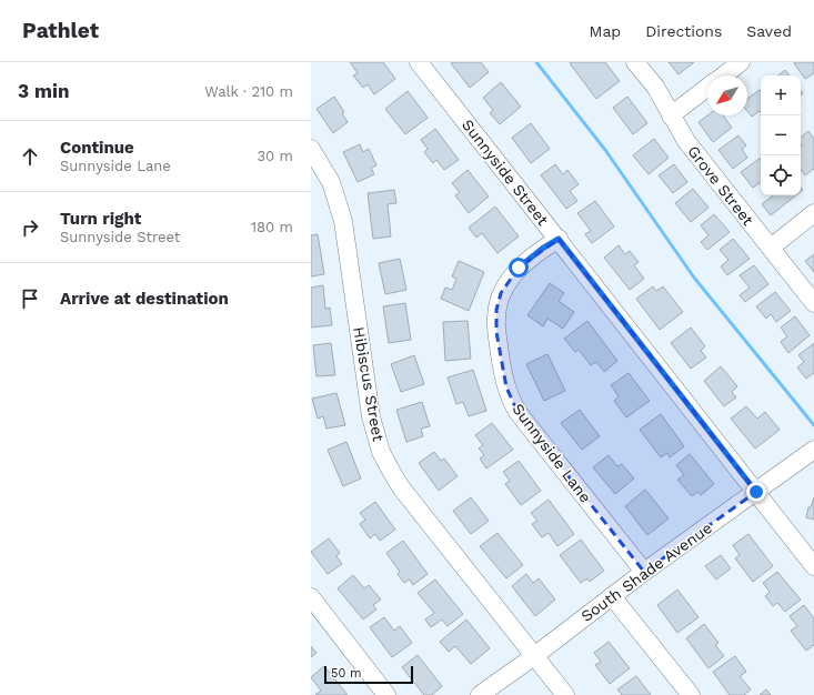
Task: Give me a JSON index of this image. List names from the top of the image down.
{
  "streets": {
    "street": [
      "Sunnyside Street",
      "Grove Street",
      "Hibiscus Street",
      "Sunnyside Lane",
      "South Shade Avenue"
    ]
  },
  "crossings": [
    ["Sunnyside Street", "Sunnyside Lane"],
    ["Sunnyside Street", "South Shade Avenue"],
    ["Hibiscus Street", "South Shade Avenue"],
    ["Sunnyside Lane", "South Shade Avenue"]
  ],
  "scale_bar": "50 m",
  "north": "bottom left",
  "page": {
    "header": "Pathlet",
    "nav": ["Map", "Directions", "Saved"],
    "heading": ["3 min", "Walk · 210 m"],
    "map_buttons": ["+", "−"],
    "list": [
      ["Continue", "Sunnyside Lane", "30 m"],
      ["Turn right", "Sunnyside Street", "180 m"],
      "Arrive at destination"
    ],
    "scale": "50 m"
  }
}
